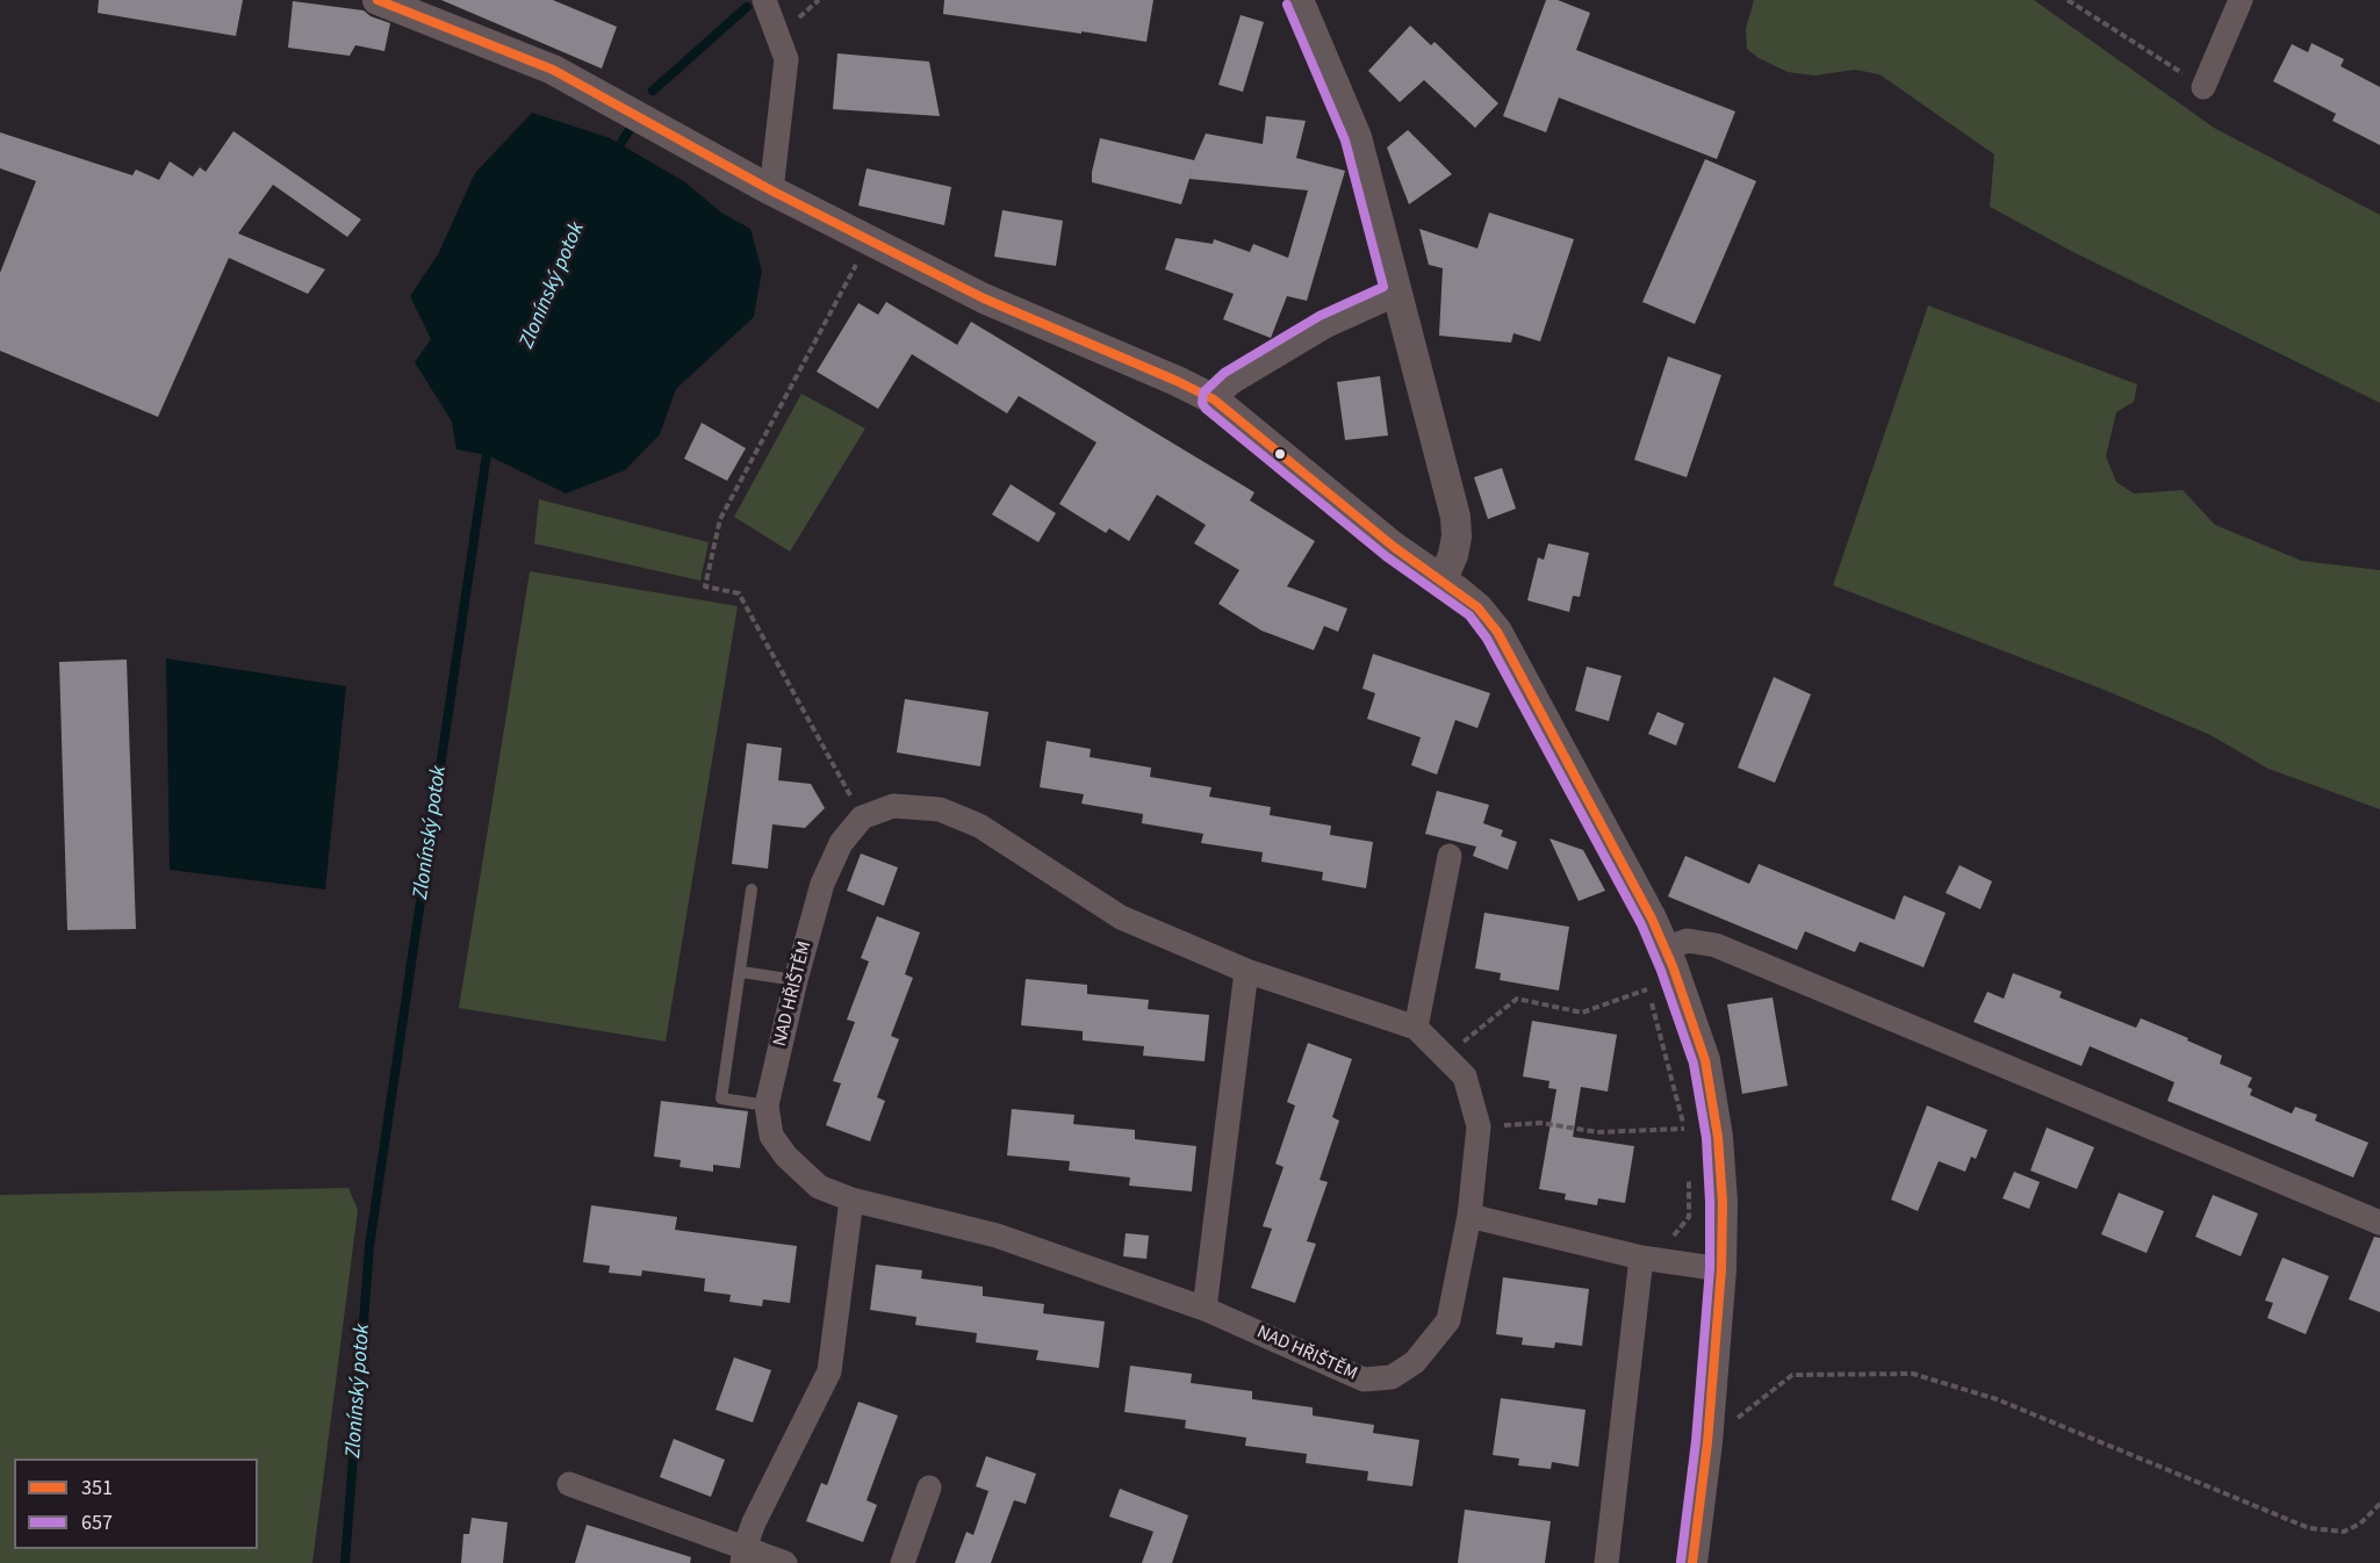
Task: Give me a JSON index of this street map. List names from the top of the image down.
{
  "streets": {
    "street": ["NAD HŘIŠTĚM"]
  },
  "water": ["Zlonínský potok"],
  "lines": ["transit line 351", "transit line 657"],
  "legend": ["351", "657"]
}
